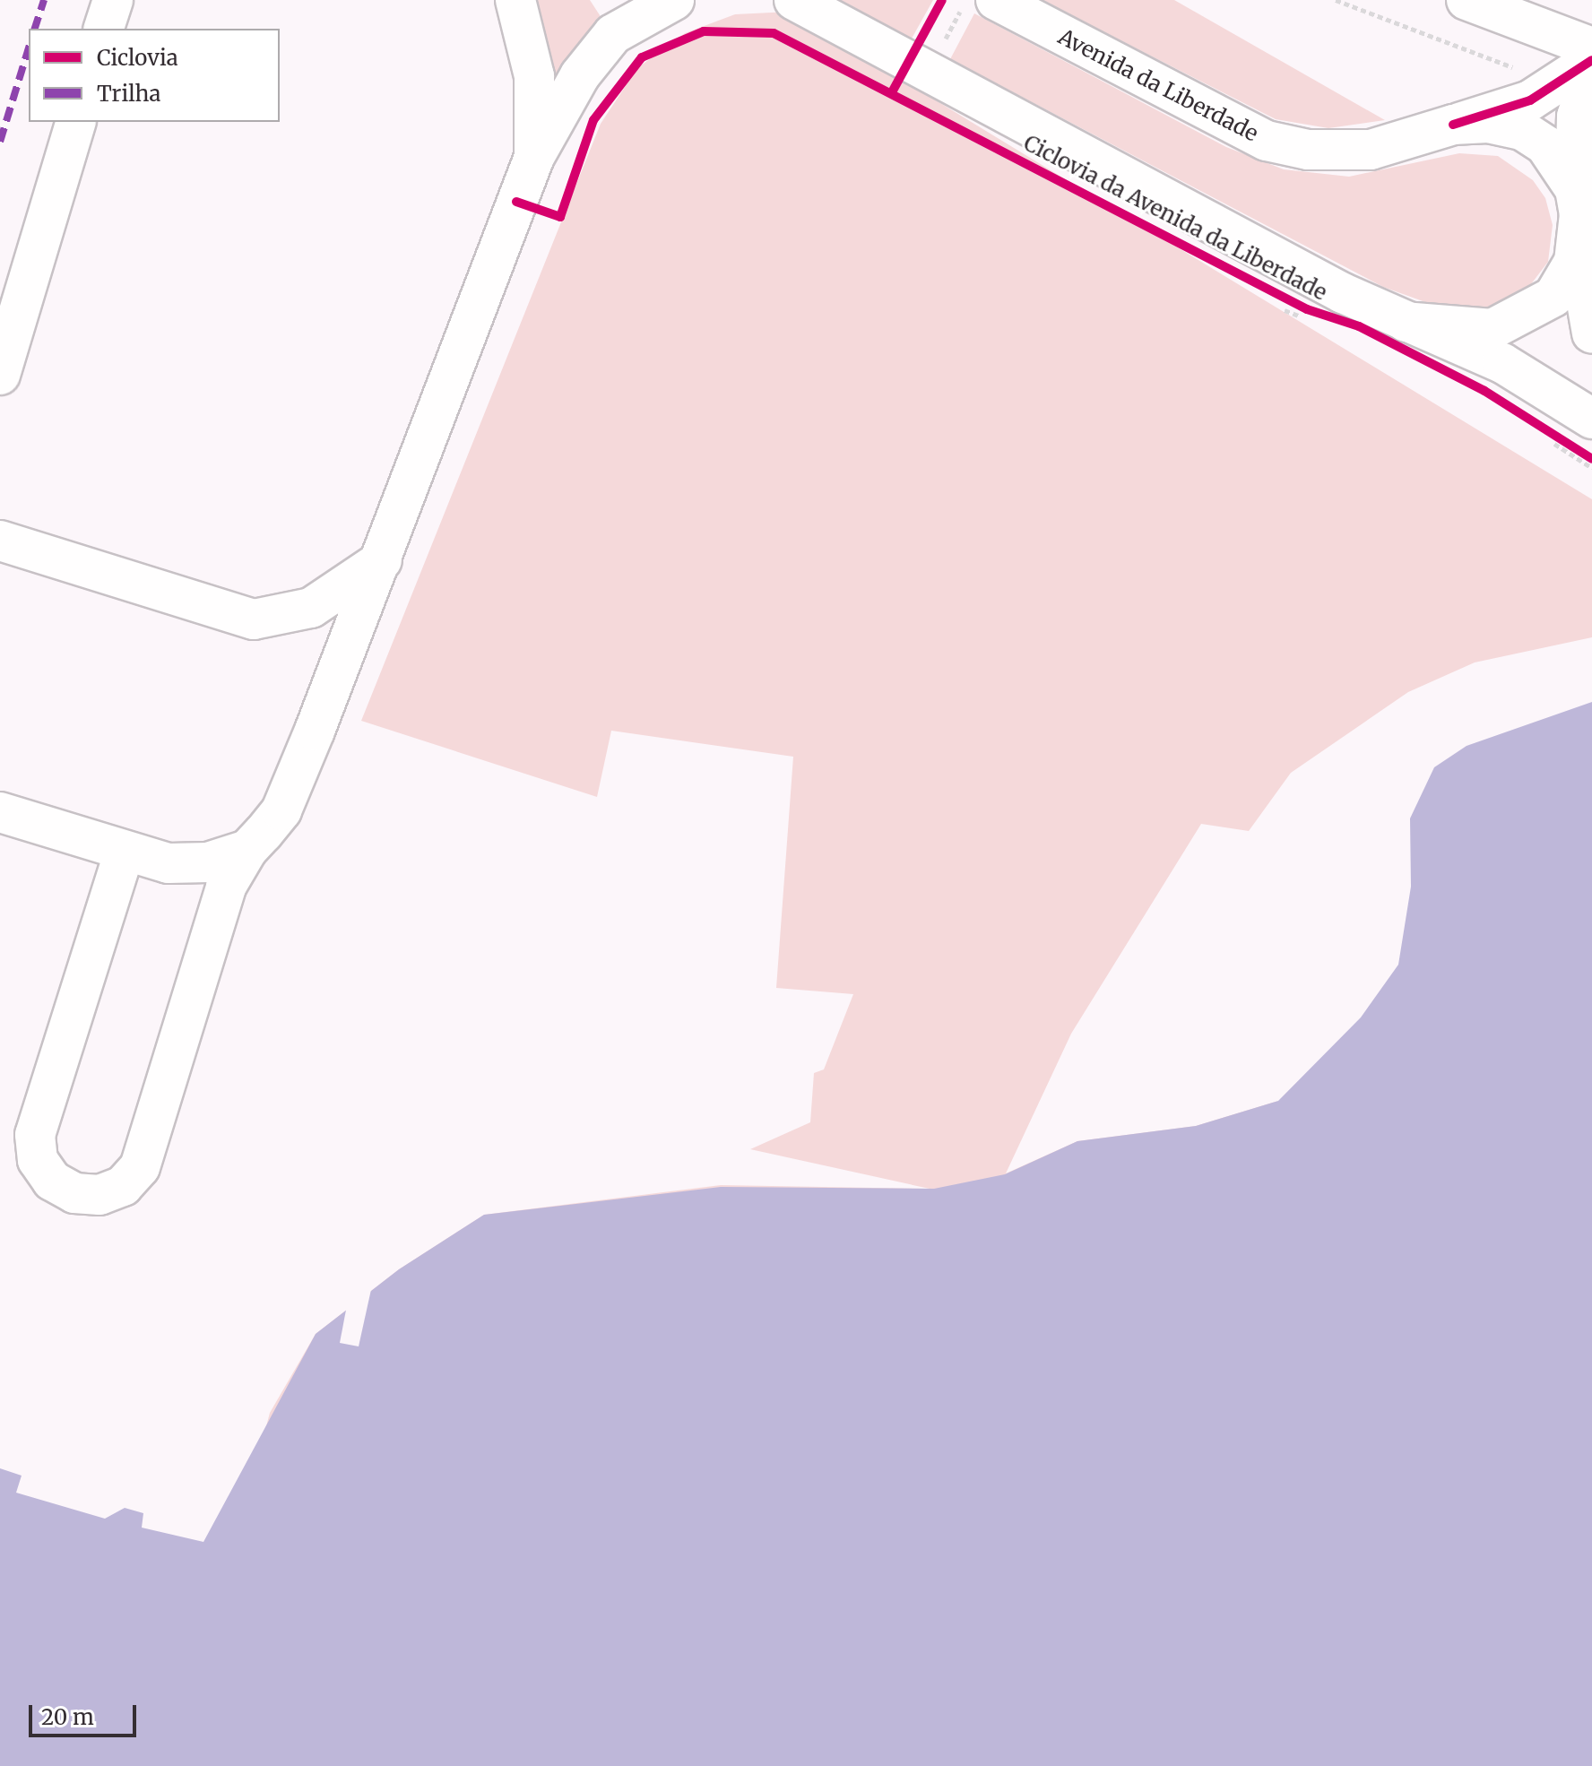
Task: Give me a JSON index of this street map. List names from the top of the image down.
{
  "streets": {
    "main road": ["Avenida da Liberdade"],
    "cycle path": ["Ciclovia da Avenida da Liberdade"]
  },
  "legend": ["Ciclovia", "Trilha"],
  "scale_bar": "20 m"
}
